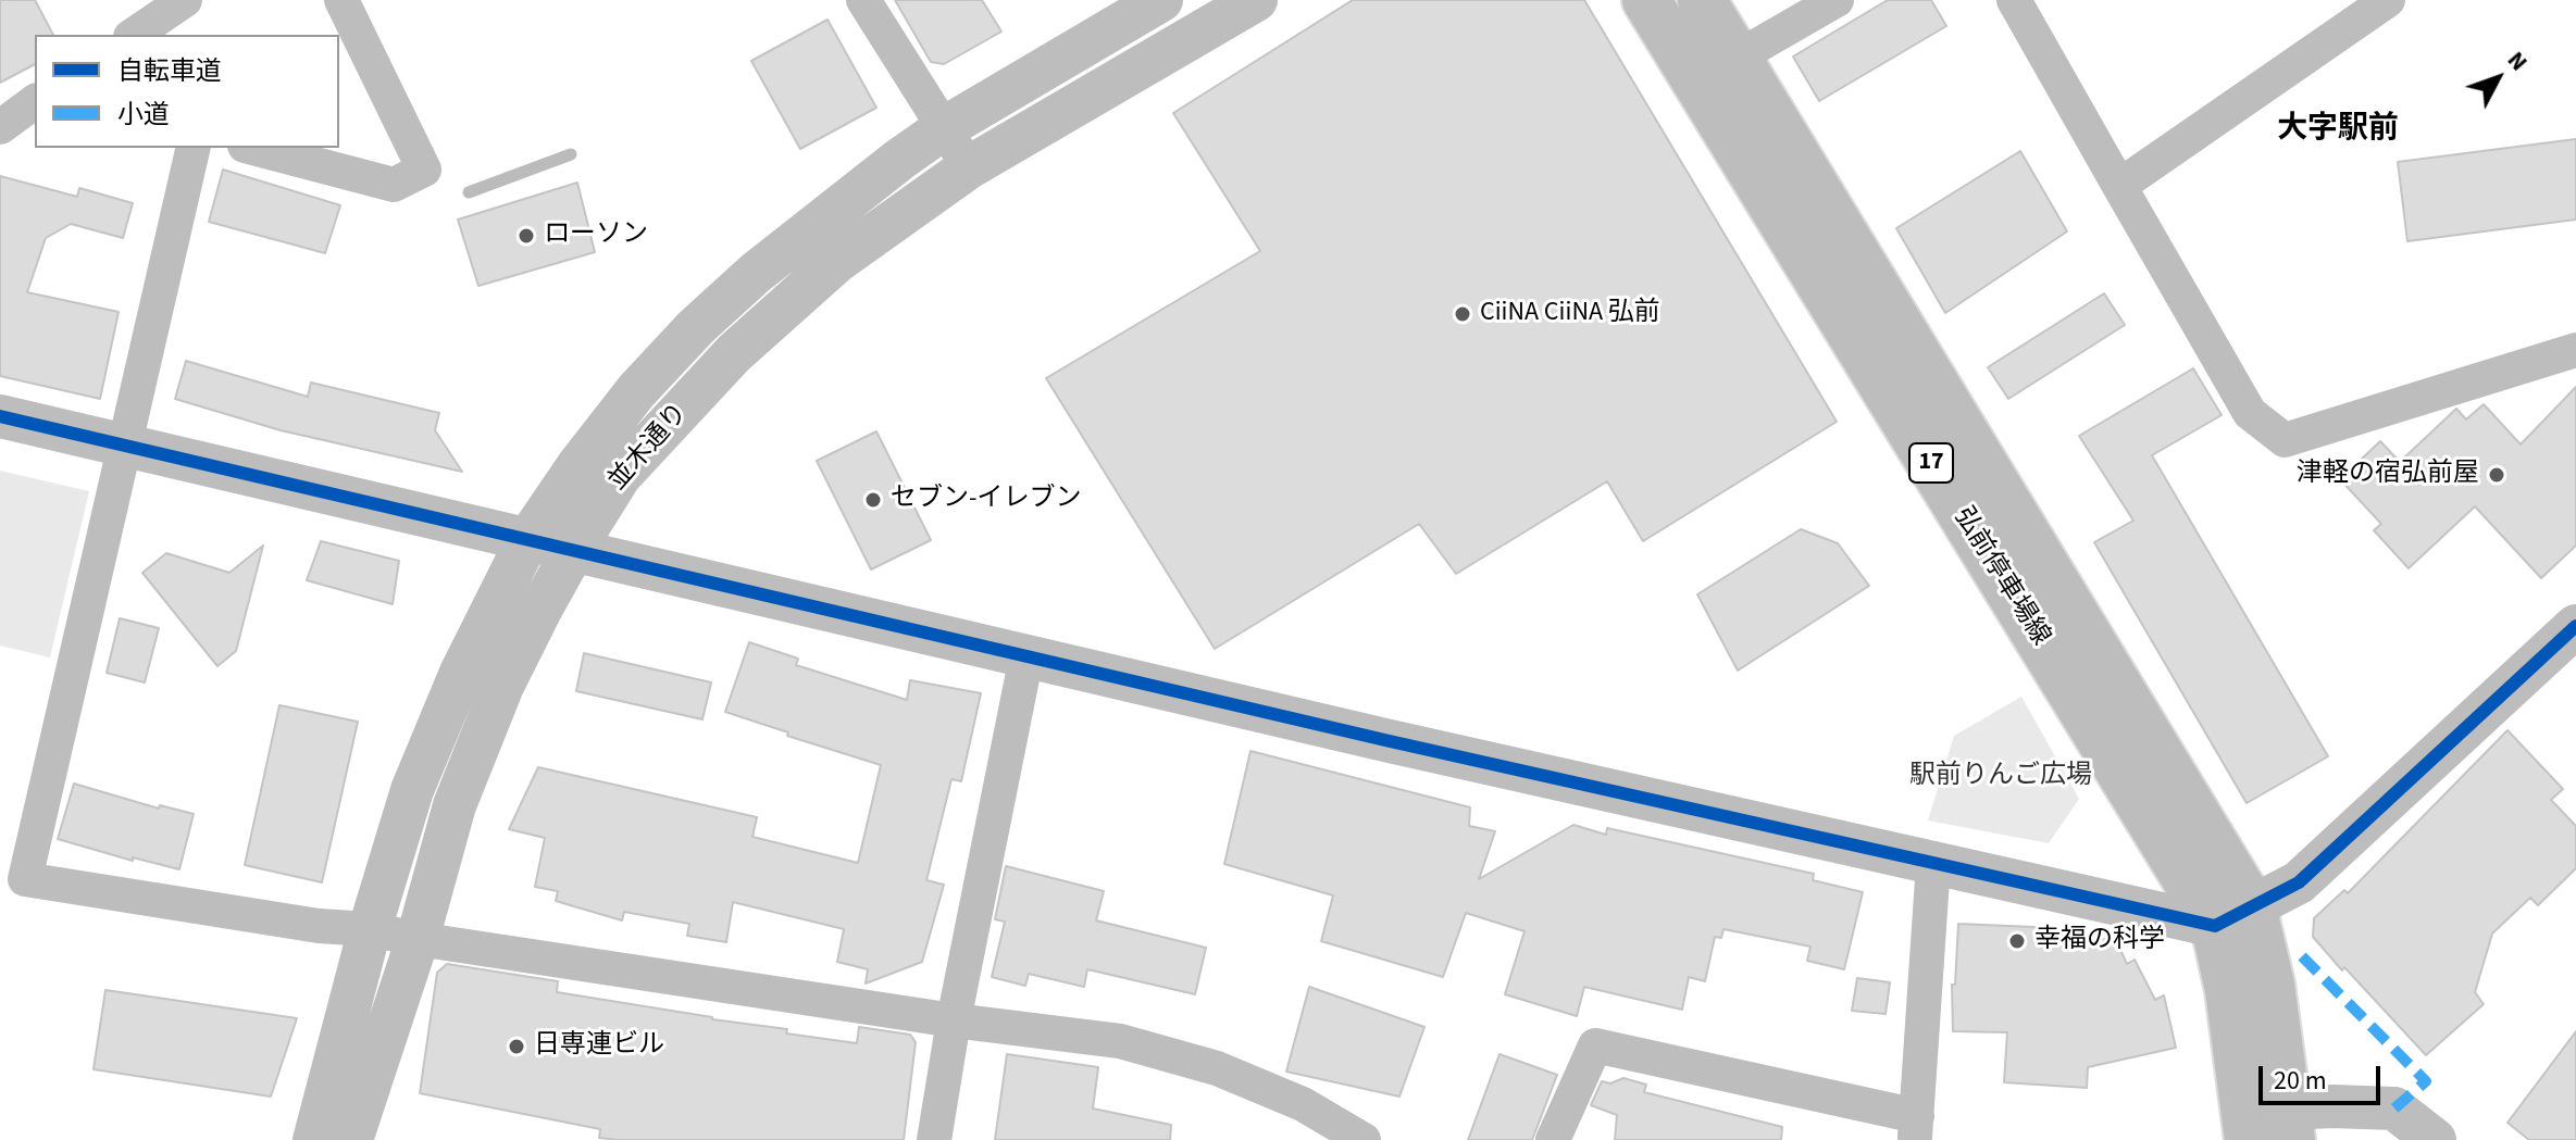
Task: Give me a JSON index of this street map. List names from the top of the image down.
{
  "streets": {
    "main road": ["17", "弘前停車場線"],
    "street": ["並木通り"]
  },
  "districts": ["大字駅前"],
  "parks": ["駅前りんご広場"],
  "places": [
    "ローソン",
    "CiiNA CiiNA 弘前",
    "津軽の宿弘前屋",
    "セブン-イレブン",
    "幸福の科学",
    "日専連ビル"
  ],
  "legend": ["自転車道", "小道"],
  "scale_bar": "20 m",
  "north": "top right"
}
